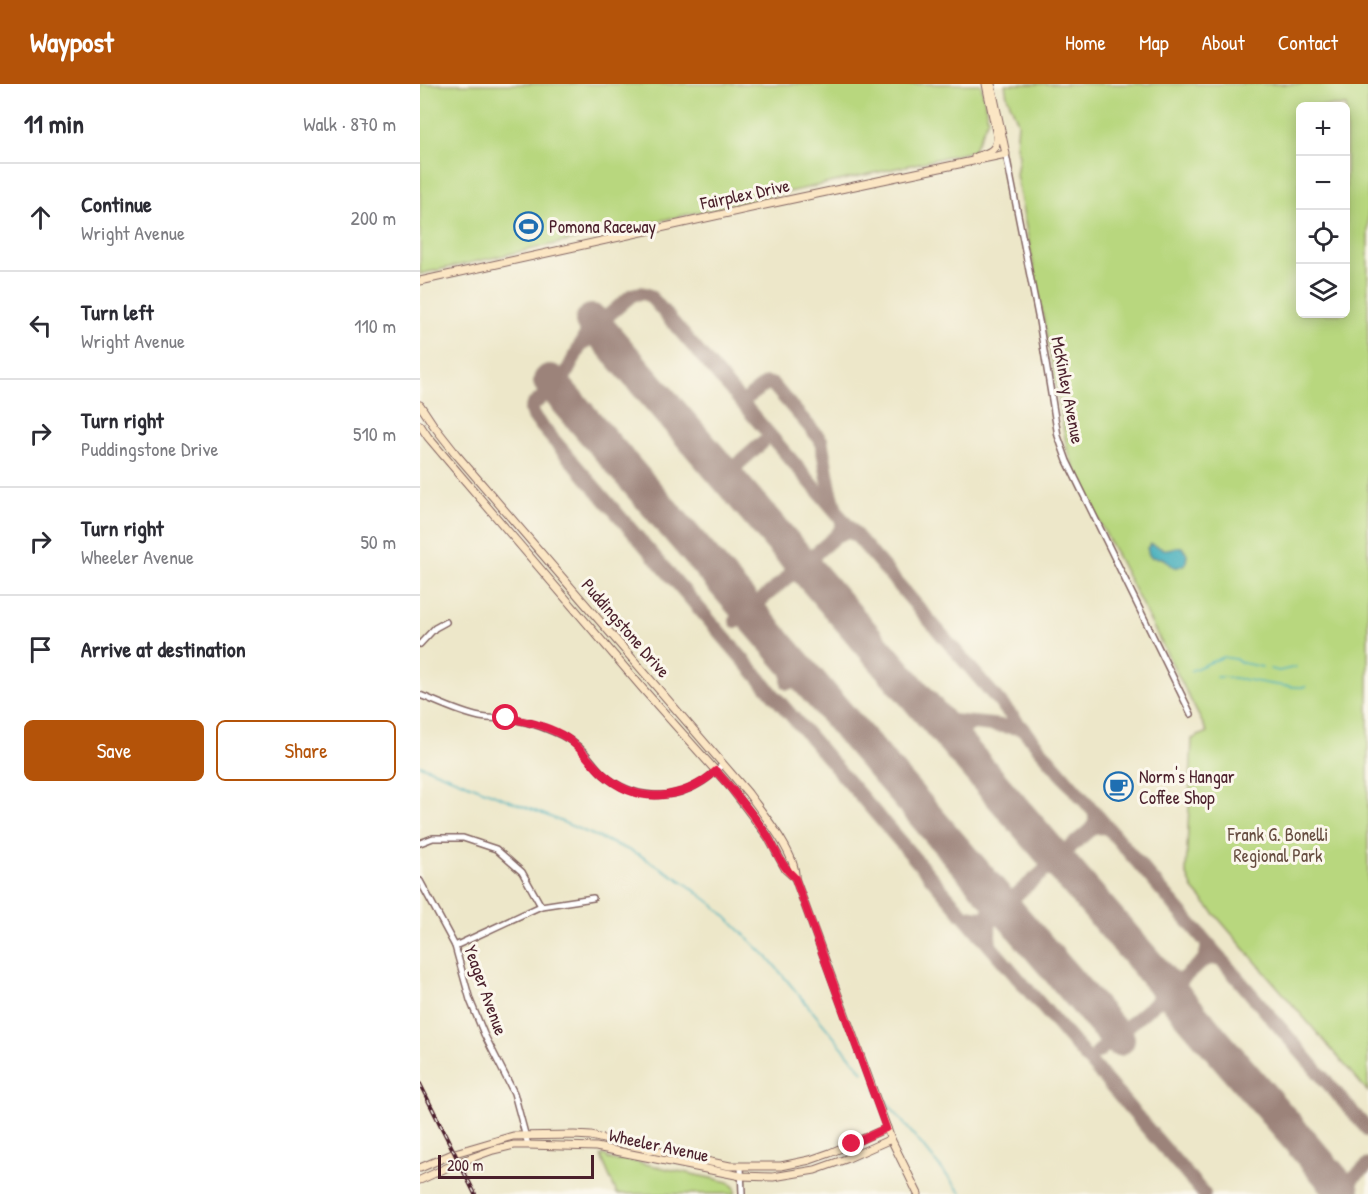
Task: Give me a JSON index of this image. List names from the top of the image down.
{
  "streets": {
    "street": [
      "Fairplex Drive",
      "McKinley Avenue",
      "Puddingstone Drive",
      "Yeager Avenue",
      "Wheeler Avenue"
    ]
  },
  "crossings": [
    ["Fairplex Drive", "McKinley Avenue"],
    ["Puddingstone Drive", "Wheeler Avenue"],
    ["Yeager Avenue", "Wheeler Avenue"]
  ],
  "parks": ["Frank G. Bonelli Regional Park"],
  "places": {
    "sports": ["Pomona Raceway"],
    "cafe": ["Norm's Hangar Coffee Shop"]
  },
  "scale_bar": "200 m",
  "page": {
    "header": "Waypost",
    "nav": [
      "Home",
      "Map",
      "About",
      "Contact"
    ],
    "heading": ["11 min", "Walk · 870 m"],
    "map_buttons": ["+", "−"],
    "list": [
      ["Continue", "Wright Avenue", "200 m"],
      ["Turn left", "Wright Avenue", "110 m"],
      ["Turn right", "Puddingstone Drive", "510 m"],
      ["Turn right", "Wheeler Avenue", "50 m"],
      "Arrive at destination"
    ],
    "buttons": ["Save", "Share"],
    "scale": "200 m"
  }
}
